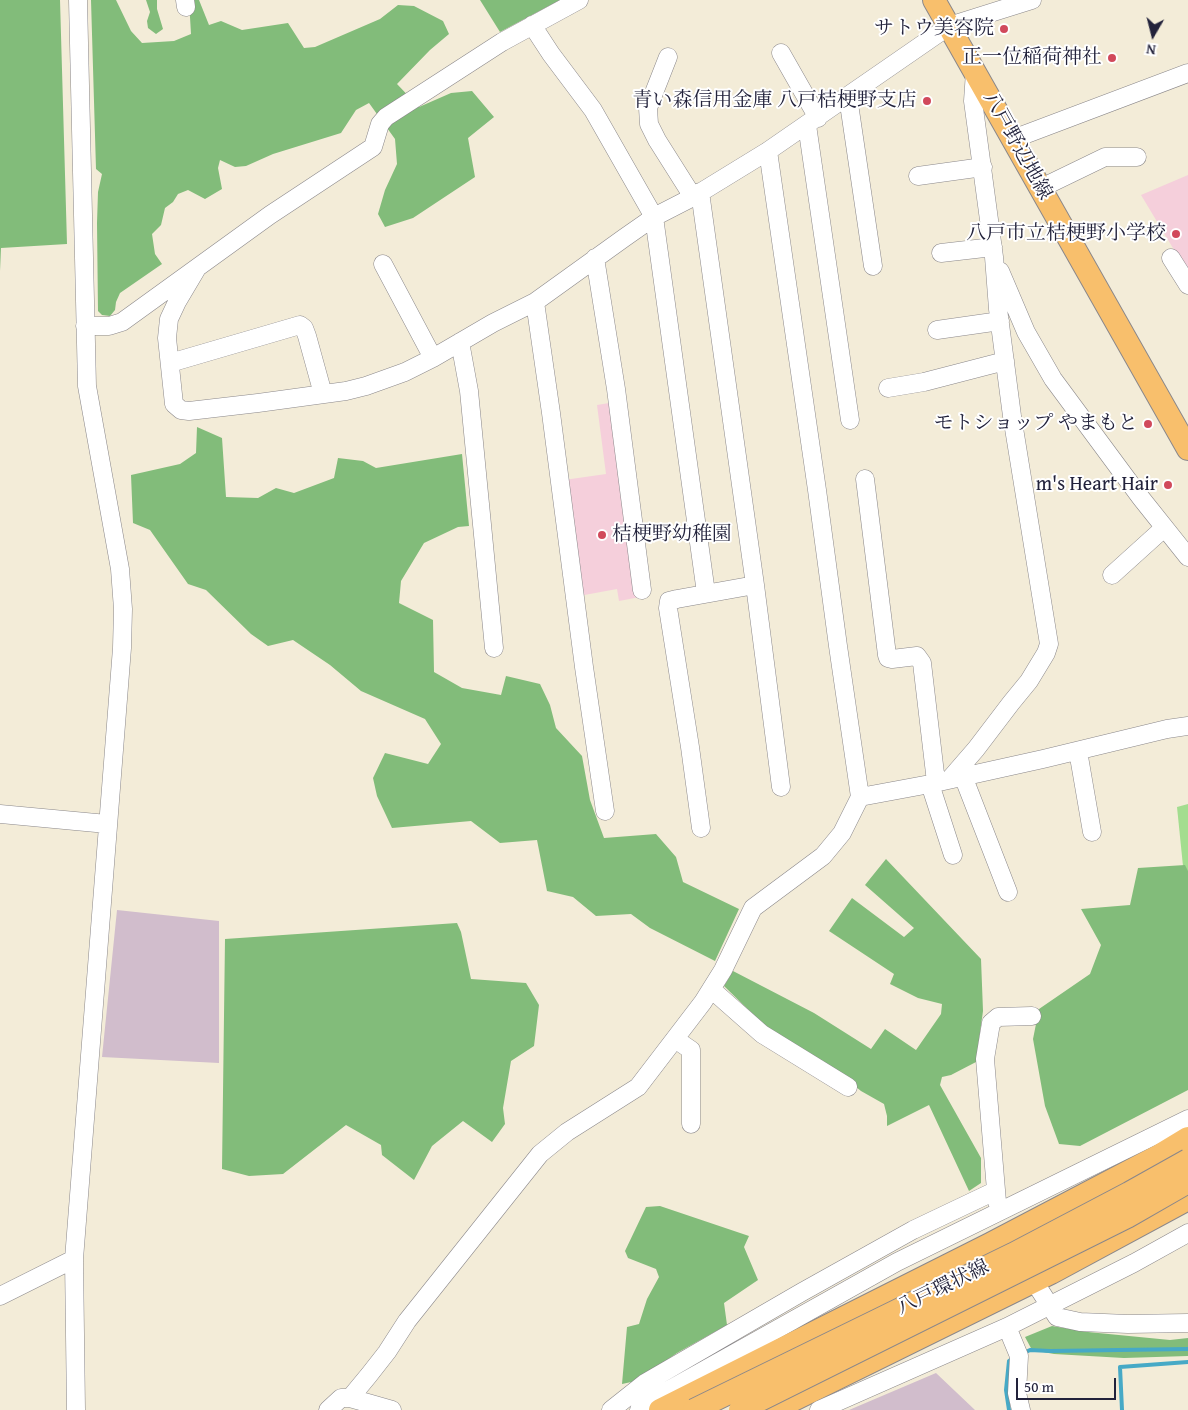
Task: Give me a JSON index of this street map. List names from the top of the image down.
{
  "streets": {
    "main road": ["八戸野辺地線", "八戸環状線"]
  },
  "places": [
    "サトウ美容院",
    "正一位稲荷神社",
    "青い森信用金庫 八戸桔梗野支店",
    "八戸市立桔梗野小学校",
    "モトショップ やまもと",
    "m's Heart Hair",
    "桔梗野幼稚園"
  ],
  "scale_bar": "50 m",
  "north": "bottom"
}
